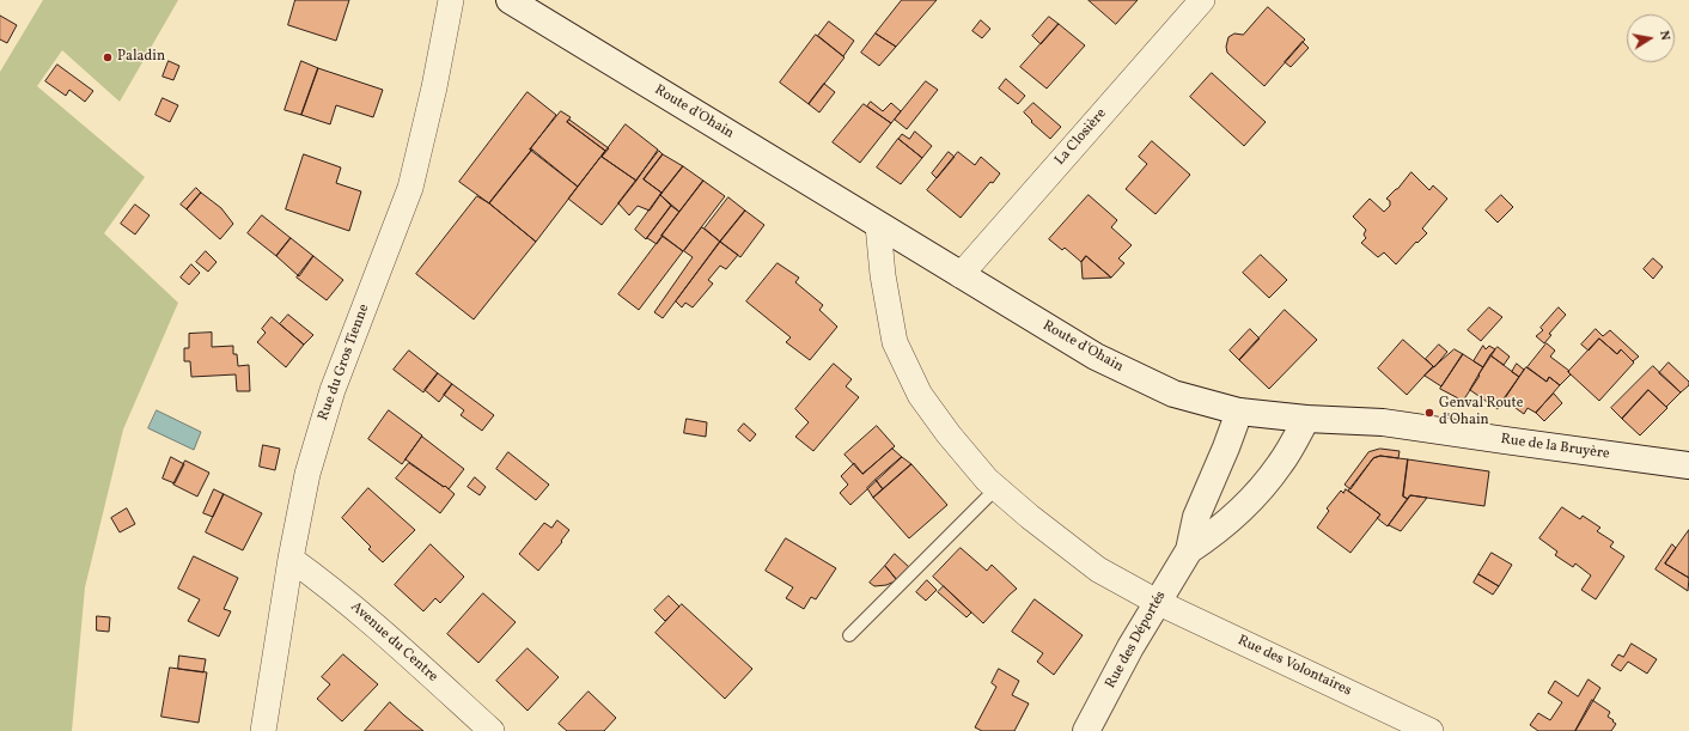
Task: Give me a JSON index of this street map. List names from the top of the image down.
{
  "streets": {
    "main road": ["Route d'Ohain", "Rue de la Bruyère", "Rue des Déportés"],
    "street": [
      "La Closière",
      "Rue du Gros Tienne",
      "Avenue du Centre",
      "Rue des Volontaires"
    ]
  },
  "crossings": [
    ["Route d'Ohain", "La Closière"],
    ["Route d'Ohain", "Rue de la Bruyère"],
    ["Route d'Ohain", "Rue des Déportés"],
    ["Rue du Gros Tienne", "Avenue du Centre"],
    ["Rue de la Bruyère", "Rue des Déportés"],
    ["Rue des Déportés", "Rue des Volontaires"]
  ],
  "places": ["Paladin", "Genval Route d'Ohain"],
  "north": "right"
}
